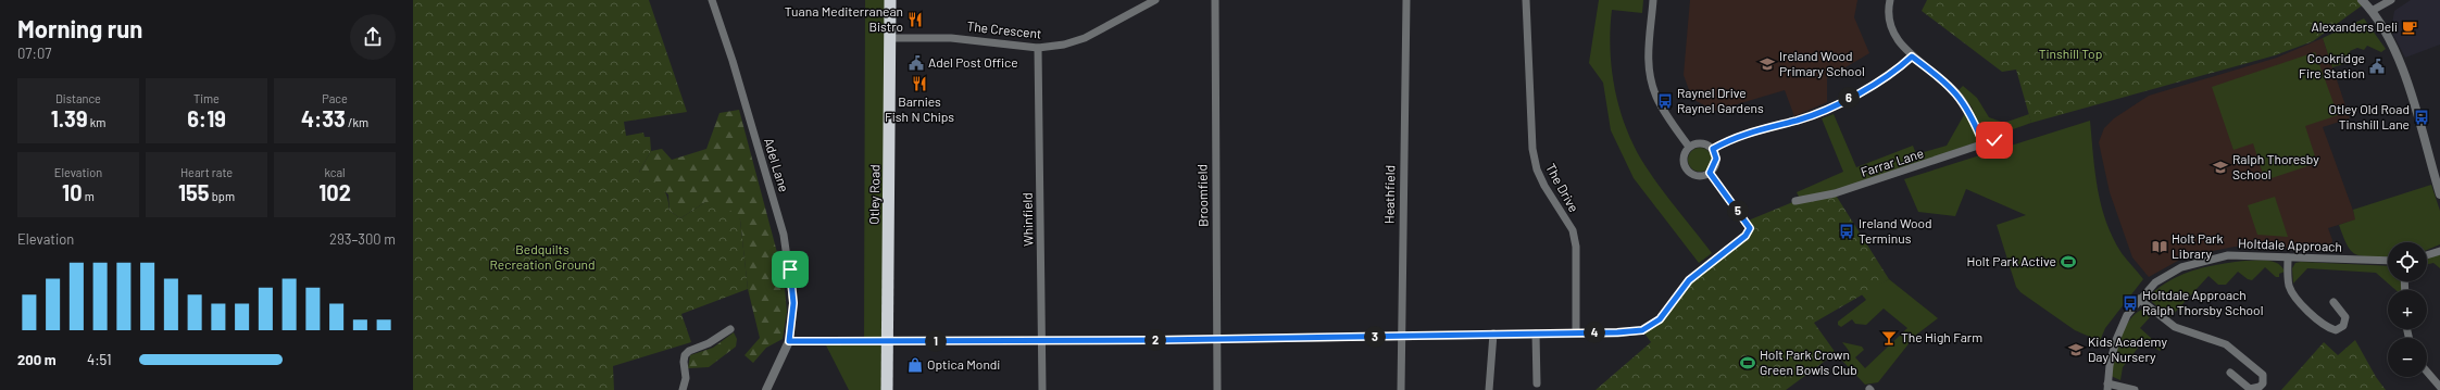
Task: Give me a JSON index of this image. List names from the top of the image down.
{
  "streets": {
    "highway": ["Otley Road"],
    "street": [
      "The Crescent",
      "Farrar Lane",
      "Adel Lane",
      "The Drive",
      "Heathfield",
      "Broomfield",
      "Whinfield",
      "Holtdale Approach"
    ]
  },
  "crossings": [
    ["The Crescent", "Otley Road"],
    ["The Crescent", "Whinfield"]
  ],
  "parks": ["Tinshill Top", "Bedquilts Recreation Ground"],
  "places": {
    "restaurant": ["Tuana Mediterranean Bistro", "Barnies Fish N Chips"],
    "cafe": ["Alexanders Deli"],
    "public building": ["Adel Post Office", "Cookridge Fire Station"],
    "school or university": ["Ireland Wood Primary School", "Ralph Thoresby School", "Kids Academy Day Nursery"],
    "bus stop": [
      "Raynel Drive Raynel Gardens",
      "Otley Old Road Tinshill Lane",
      "Ireland Wood Terminus",
      "Holtdale Approach Ralph Thorsby School"
    ],
    "library": ["Holt Park Library"],
    "sports": ["Holt Park Active", "Holt Park Crown Green Bowls Club"],
    "bar": ["The High Farm"],
    "shop": ["Optica Mondi"]
  },
  "page": {
    "heading": ["Morning run", "07:07"],
    "stats": [
      ["Distance", "1.39 km"],
      ["Time", "6:19"],
      ["Pace", "4:33 /km"],
      ["Elevation", "10 m"],
      ["Heart rate", "155 bpm"],
      ["kcal", "102"]
    ],
    "pins": [
      "6",
      "5",
      "4",
      "3",
      "2",
      "1"
    ],
    "chart": ["Elevation", "293–300 m"],
    "map_buttons": ["+", "−"],
    "list": [
      {
        "name": "200 m",
        "note": "4:51"
      }
    ]
  }
}
